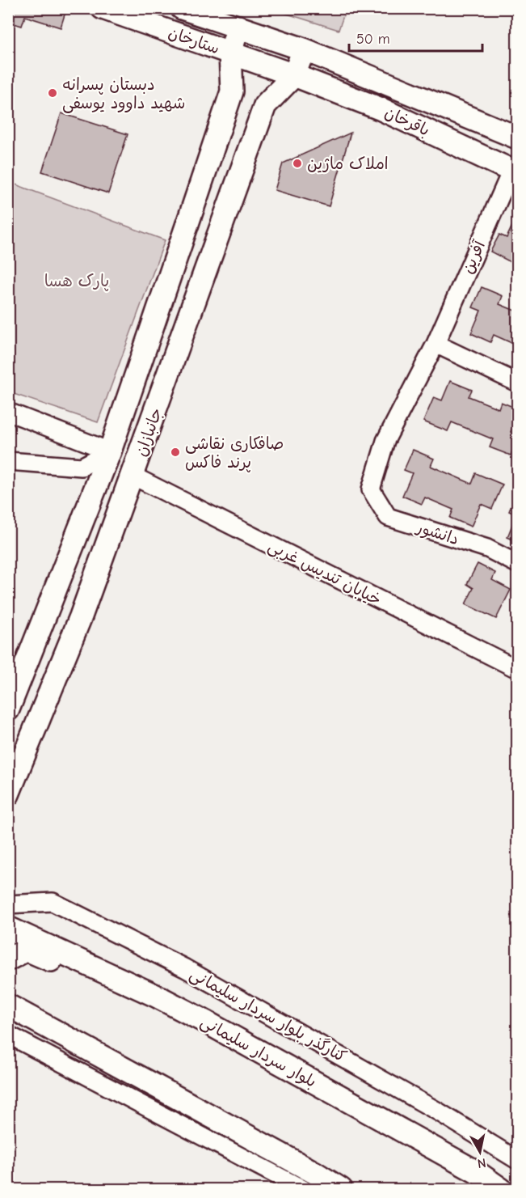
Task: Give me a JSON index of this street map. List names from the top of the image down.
{
  "streets": {
    "main road": [
      "ستارخان",
      "باقرخان",
      "جانبازان",
      "بلوار سردار سلیمانی"
    ],
    "street": [
      "آفرین",
      "دانشور",
      "خیابان تندیس غربی",
      "کنارگذر بلوار سردار سلیمانی"
    ]
  },
  "crossings": [
    ["ستارخان", "باقرخان"],
    ["ستارخان", "جانبازان"],
    ["باقرخان", "آفرین"],
    ["باقرخان", "جانبازان"],
    ["آفرین", "دانشور"],
    ["جانبازان", "خیابان تندیس غربی"]
  ],
  "parks": ["پارک هسا"],
  "places": ["دبستان پسرانه شهید داوود یوسفی", "املاک ماژین", "صافکاری نقاشی پرند فاکس"],
  "scale_bar": "50 m",
  "north": "bottom"
}
